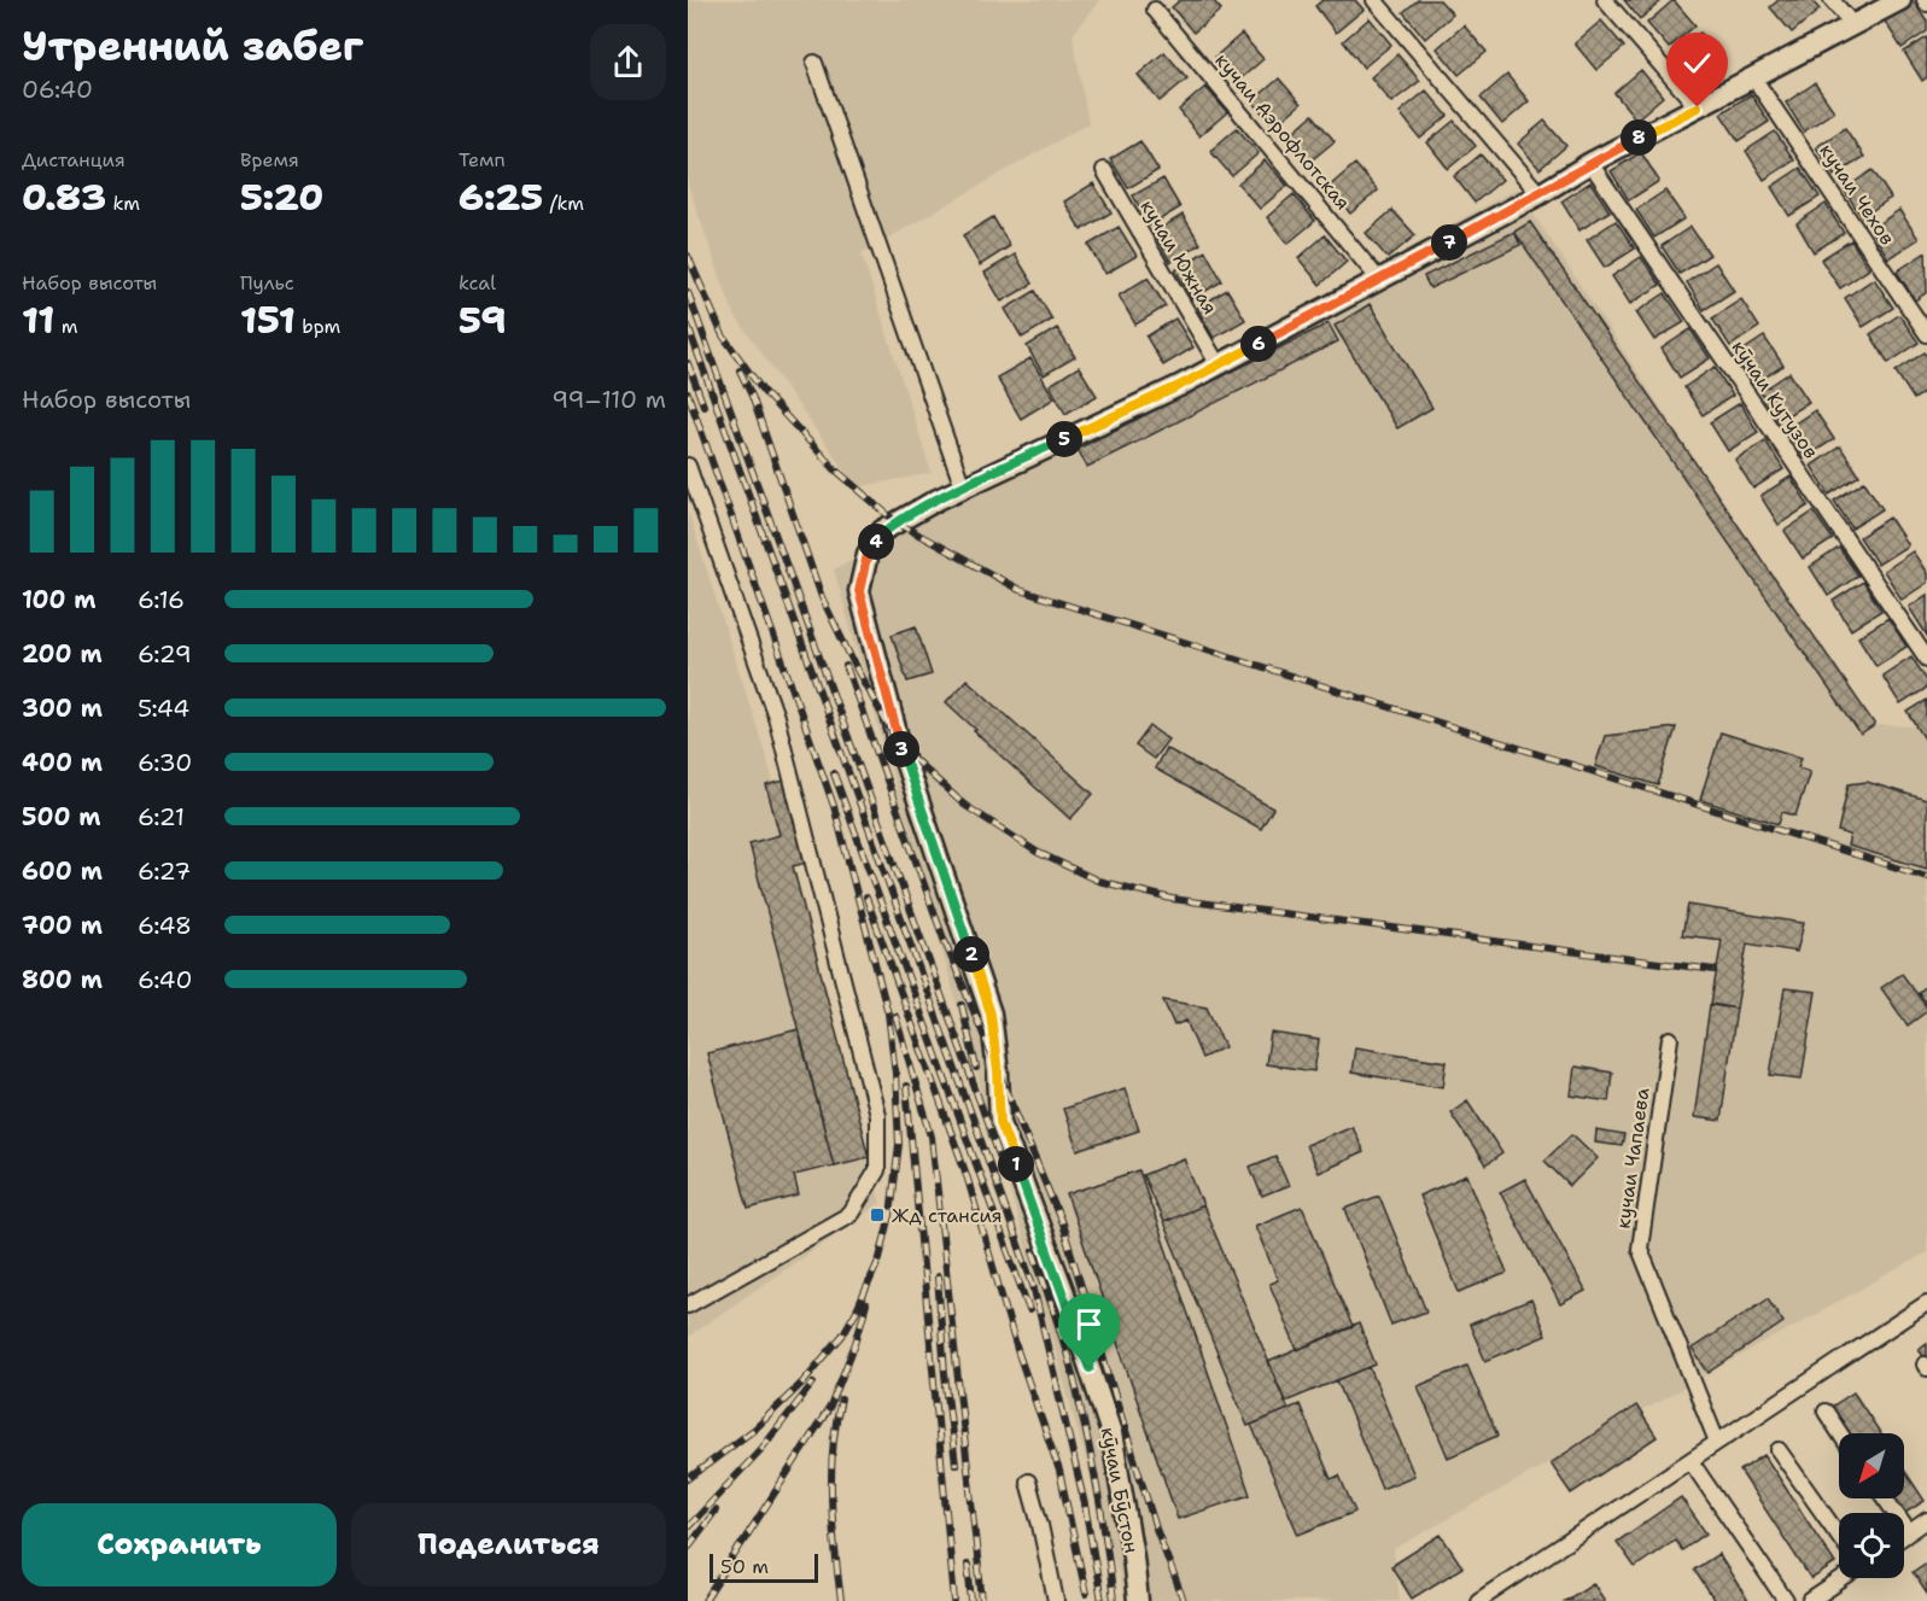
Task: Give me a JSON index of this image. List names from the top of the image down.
{
  "streets": {
    "main road": ["кӯчаи Бӯстон"],
    "street": [
      "кучаи Аэрофлотская",
      "кучаи Чехов",
      "кучаи Южная",
      "кӯчаи Кутузов",
      "кучаи Чапаева"
    ]
  },
  "crossings": [
    ["кучаи Аэрофлотская", "кӯчаи Бӯстон"],
    ["кучаи Чехов", "кӯчаи Бӯстон"],
    ["кучаи Южная", "кӯчаи Бӯстон"],
    ["кӯчаи Кутузов", "кӯчаи Бӯстон"]
  ],
  "places": {
    "transit": ["Жд стансия"]
  },
  "scale_bar": "50 m",
  "north": "bottom left",
  "page": {
    "heading": ["Утренний забег", "06:40"],
    "pins": [
      "8",
      "7",
      "6",
      "5",
      "4",
      "3",
      "2",
      "1"
    ],
    "stats": [
      ["Дистанция", "0.83 km"],
      ["Время", "5:20"],
      ["Темп", "6:25 /km"],
      ["Набор высоты", "11 m"],
      ["Пульс", "151 bpm"],
      ["kcal", "59"]
    ],
    "chart": ["Набор высоты", "99–110 m"],
    "list": [
      {
        "name": "100 m",
        "note": "6:16"
      },
      {
        "name": "200 m",
        "note": "6:29"
      },
      {
        "name": "300 m",
        "note": "5:44"
      },
      {
        "name": "400 m",
        "note": "6:30"
      },
      {
        "name": "500 m",
        "note": "6:21"
      },
      {
        "name": "600 m",
        "note": "6:27"
      },
      {
        "name": "700 m",
        "note": "6:48"
      },
      {
        "name": "800 m",
        "note": "6:40"
      }
    ],
    "buttons": ["Сохранить", "Поделиться"],
    "scale": "50 m"
  }
}
